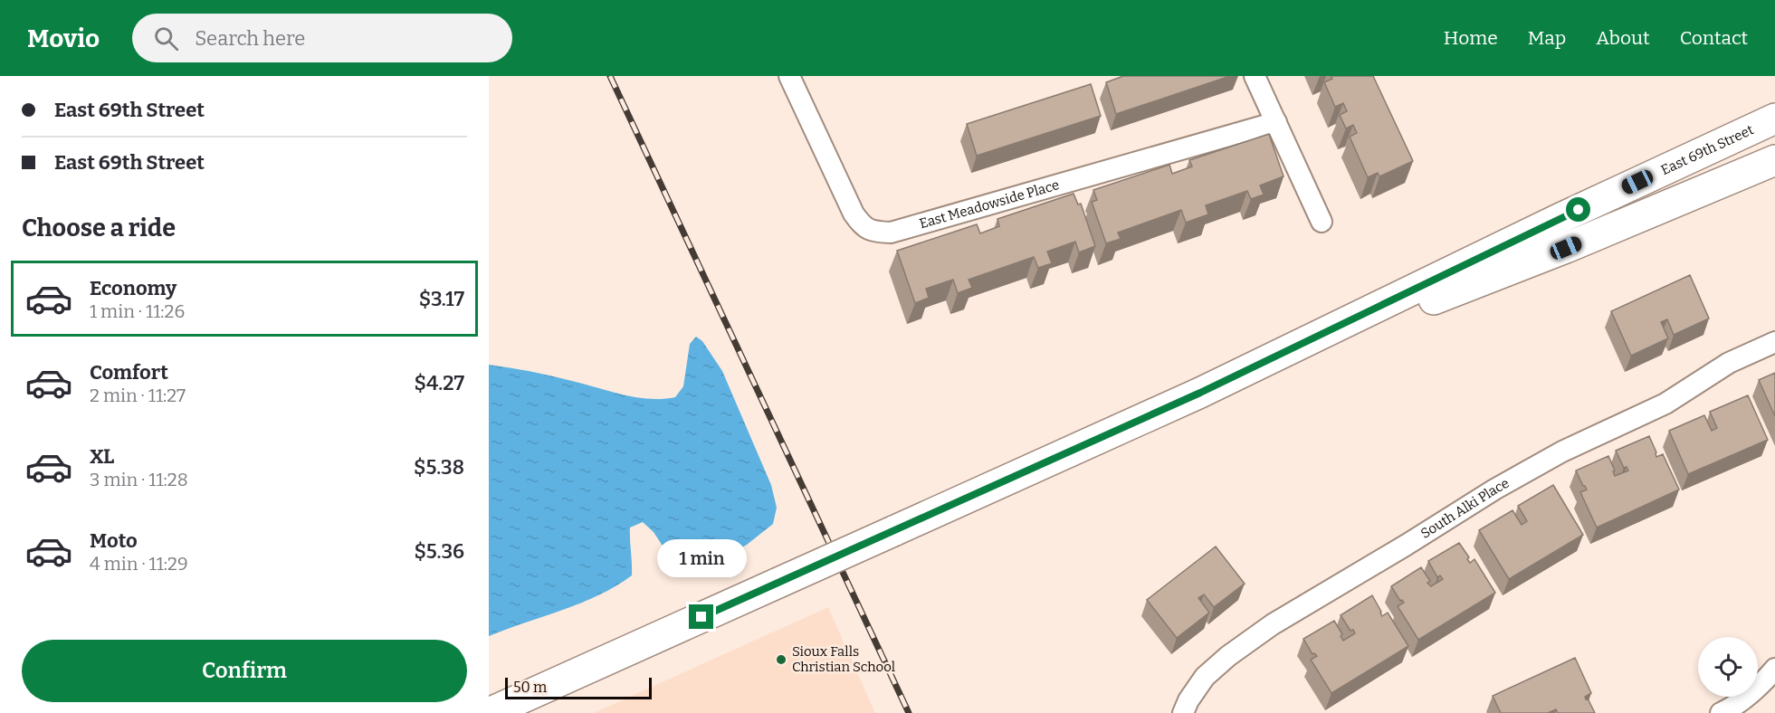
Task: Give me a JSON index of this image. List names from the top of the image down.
{
  "streets": {
    "main road": ["East 69th Street"],
    "street": ["East Meadowside Place", "South Alki Place"]
  },
  "places": ["Sioux Falls Christian School"],
  "scale_bar": "50 m",
  "page": {
    "header": "Movio",
    "search": "Search here",
    "nav": [
      "Home",
      "Map",
      "About",
      "Contact"
    ],
    "banner": ["East 69th Street", "East 69th Street"],
    "heading": "Choose a ride",
    "list": [
      {
        "name": "Economy",
        "note": "1 min · 11:26",
        "value": "$3.17"
      },
      {
        "name": "Comfort",
        "note": "2 min · 11:27",
        "value": "$4.27"
      },
      {
        "name": "XL",
        "note": "3 min · 11:28",
        "value": "$5.38"
      },
      {
        "name": "Moto",
        "note": "4 min · 11:29",
        "value": "$5.36"
      }
    ],
    "bubble": "1 min",
    "buttons": "Confirm",
    "scale": "50 m"
  }
}
